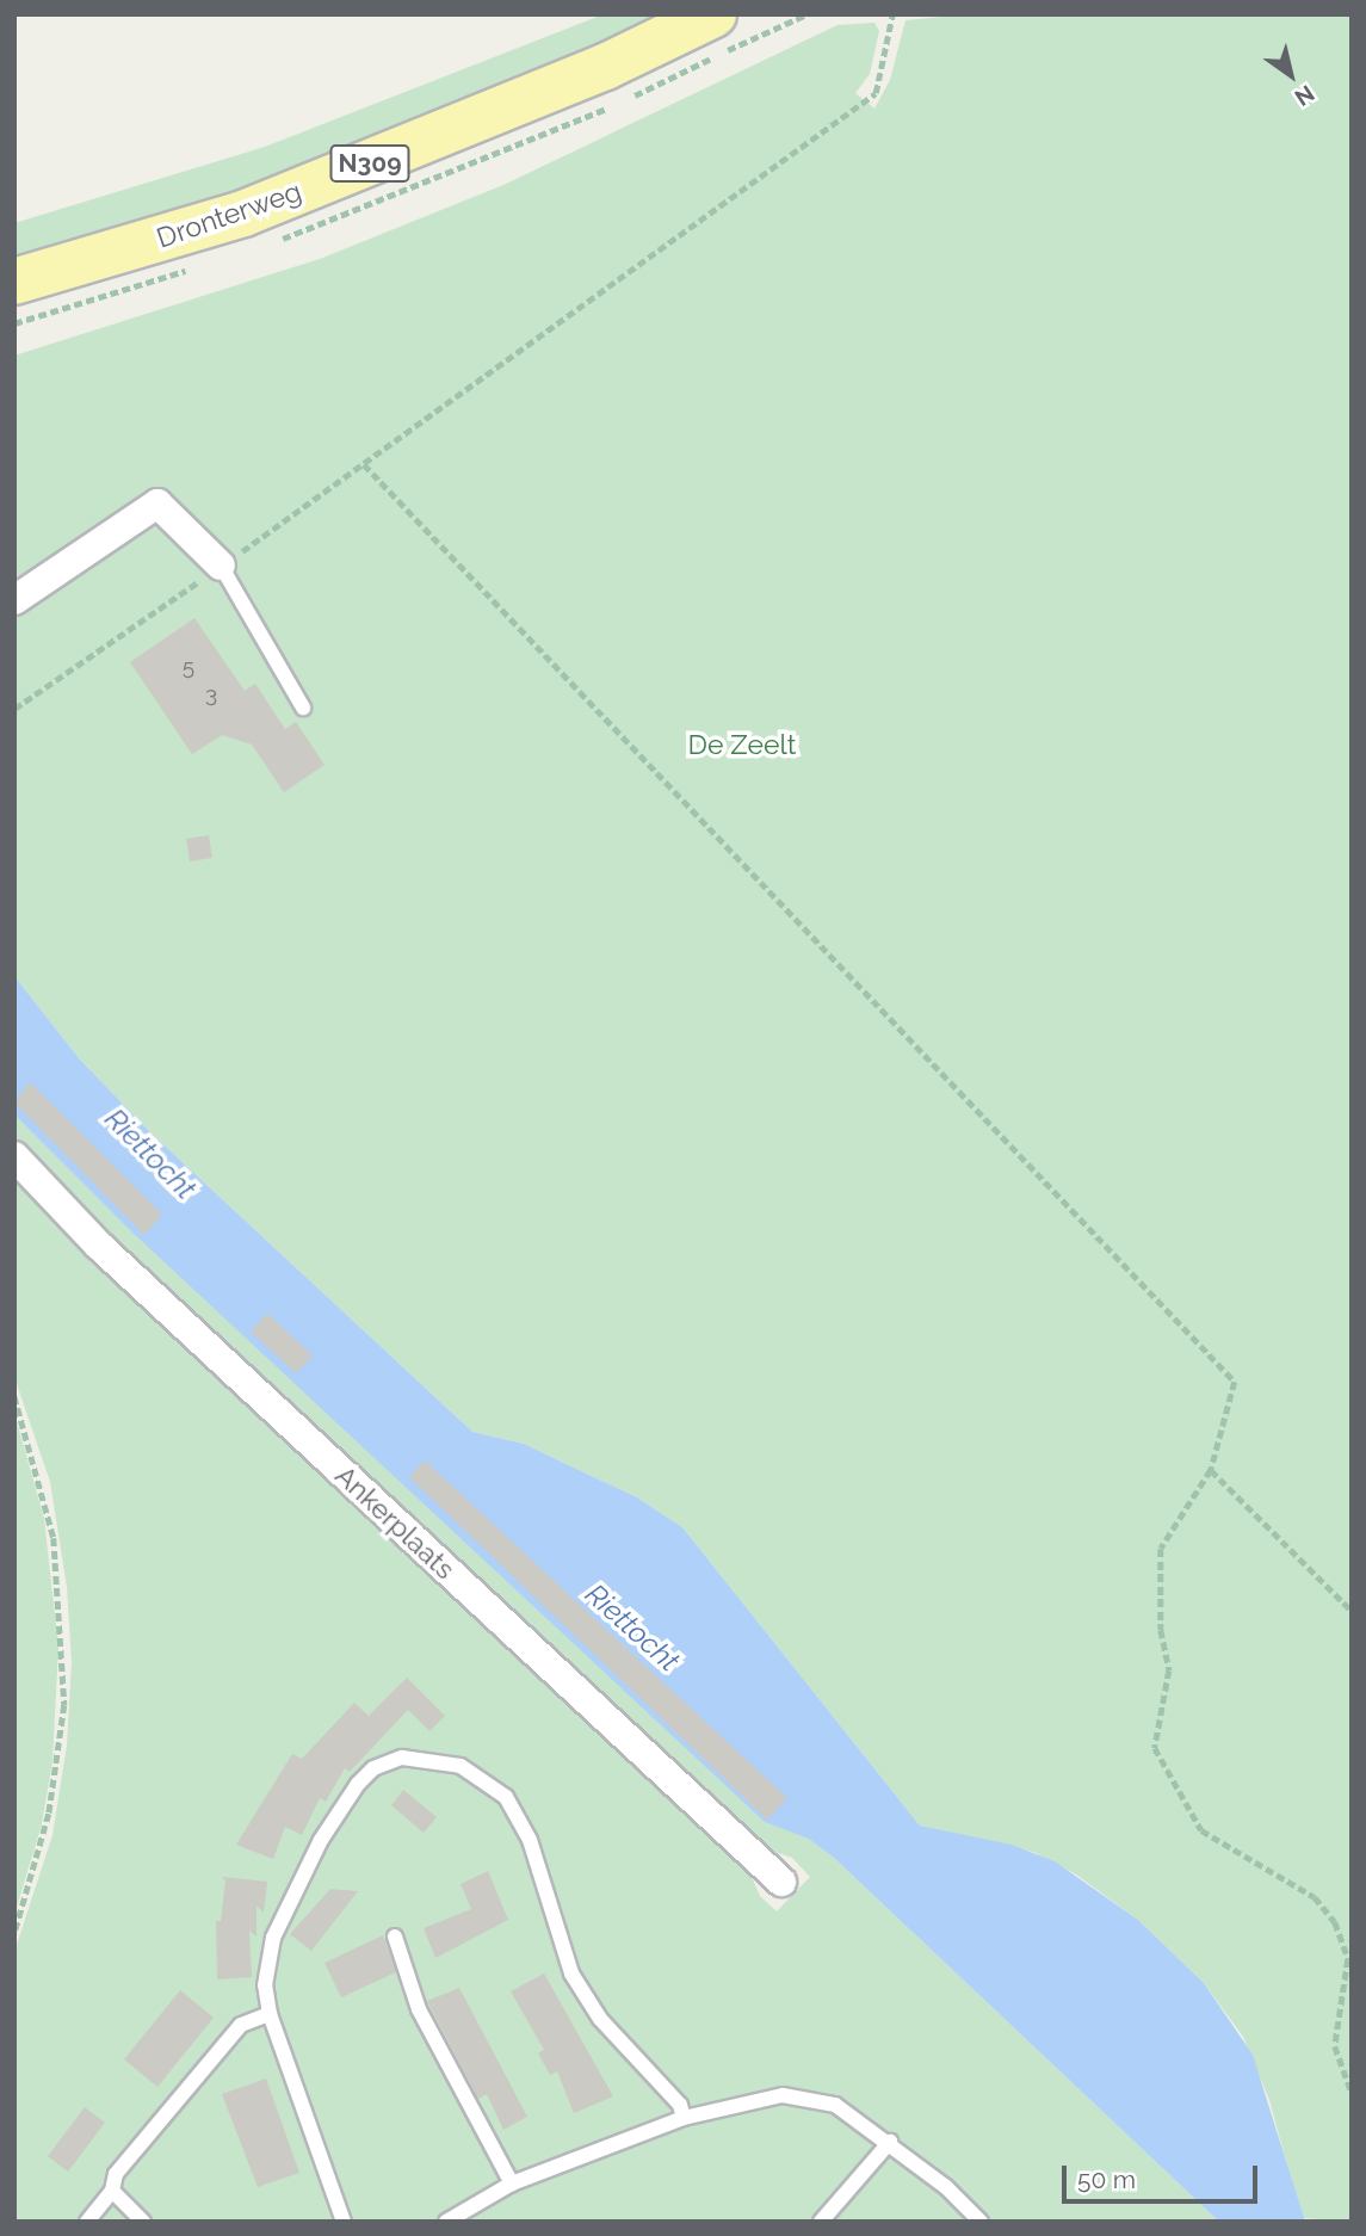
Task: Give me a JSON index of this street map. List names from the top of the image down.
{
  "streets": {
    "main road": ["N309", "Dronterweg"],
    "street": ["Ankerplaats"]
  },
  "water": ["Riettocht"],
  "parks": ["De Zeelt"],
  "house_numbers": ["5", "3"],
  "scale_bar": "50 m",
  "north": "bottom right"
}
